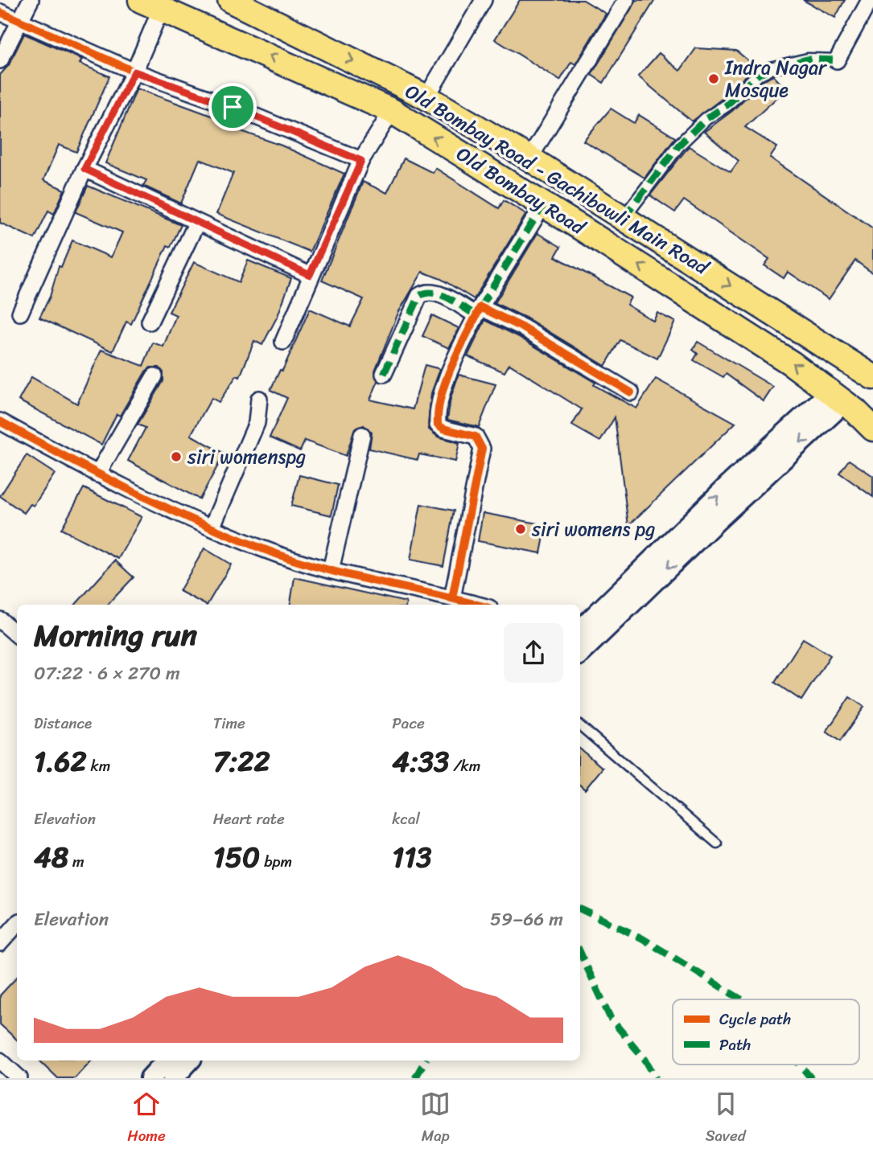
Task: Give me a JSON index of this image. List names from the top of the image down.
{
  "streets": {
    "main road": ["Old Bombay Road - Gachibowli Main Road", "Old Bombay Road"]
  },
  "one_way": ["Old Bombay Road - Gachibowli Main Road", "Old Bombay Road"],
  "places": ["Indra Nagar Mosque", "siri womenspg", "siri womens pg"],
  "legend": ["Cycle path", "Path"],
  "page": {
    "heading": ["Morning run", "07:22 · 6 × 270 m"],
    "stats": [
      ["Distance", "1.62 km"],
      ["Time", "7:22"],
      ["Pace", "4:33 /km"],
      ["Elevation", "48 m"],
      ["Heart rate", "150 bpm"],
      ["kcal", "113"]
    ],
    "chart": ["Elevation", "59–66 m"],
    "tabs": ["Home", "Map", "Saved"]
  }
}
